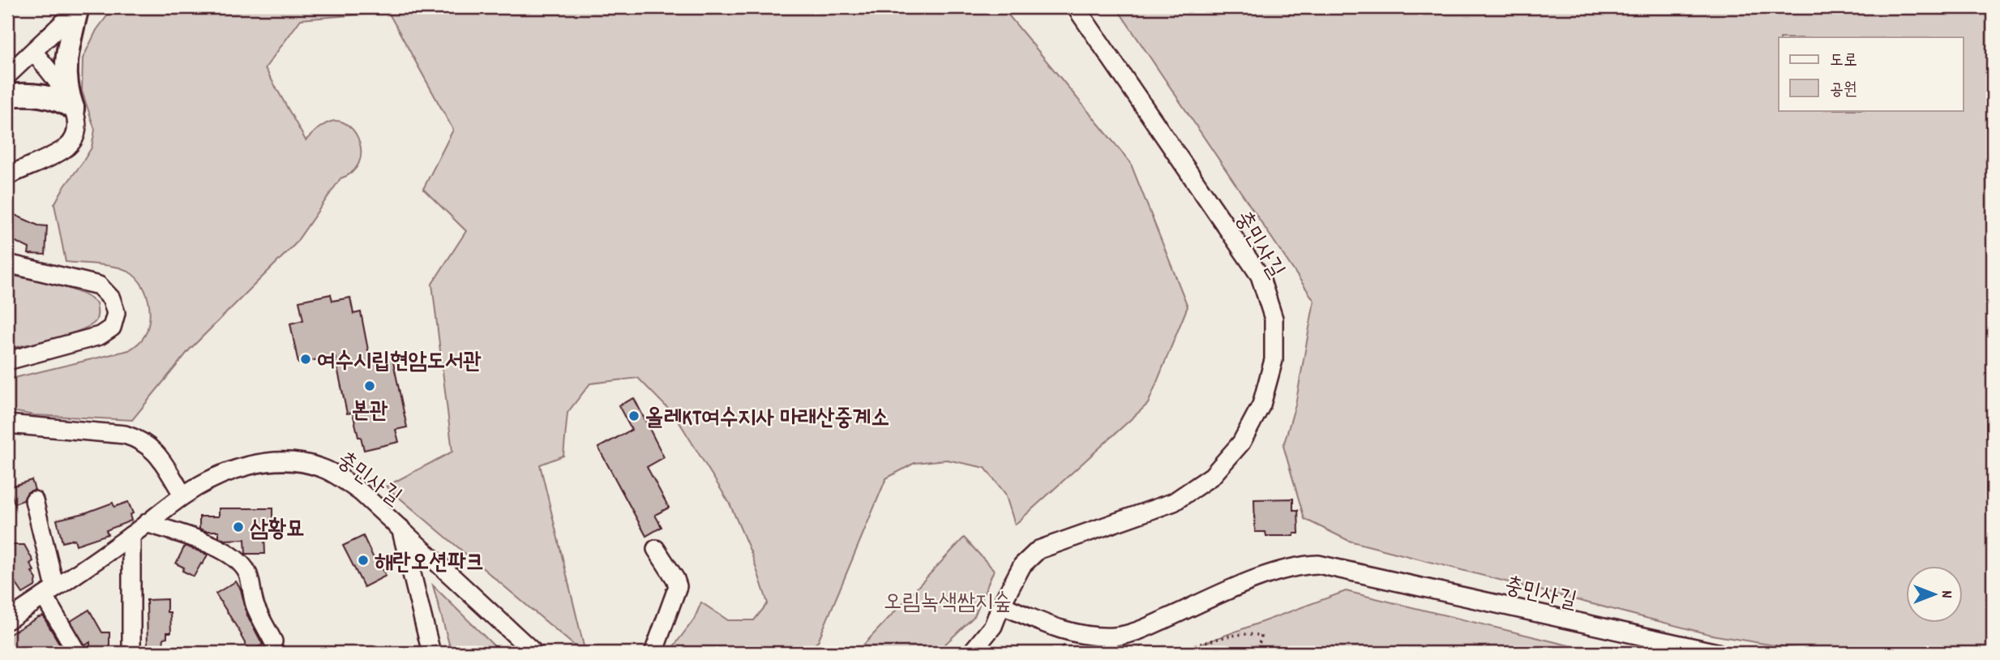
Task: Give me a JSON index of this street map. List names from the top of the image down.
{
  "streets": {
    "street": ["충민사길"]
  },
  "parks": ["오림녹색쌈지숲"],
  "places": [
    "여수시립현암도서관",
    "본관",
    "올레KT여수지사 마래산중계소",
    "삼황묘",
    "해란오션파크"
  ],
  "legend": ["도로", "공원"],
  "north": "right"
}
